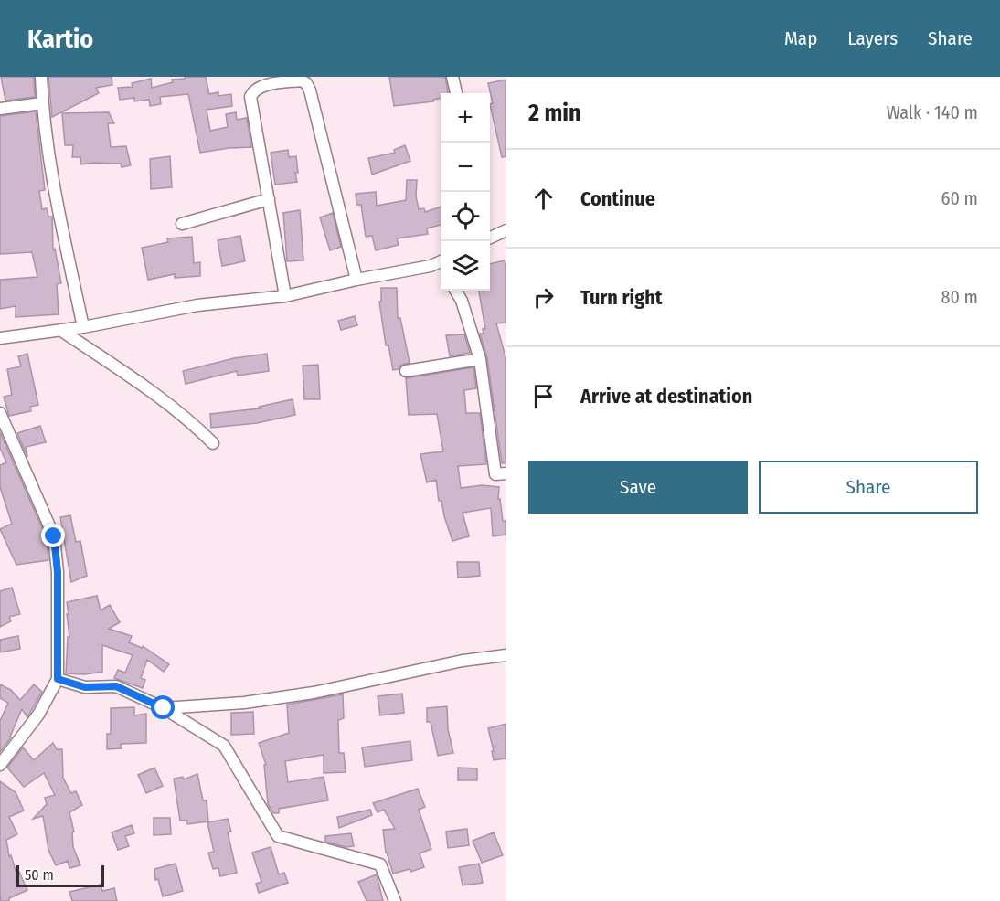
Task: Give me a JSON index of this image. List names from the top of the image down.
{
  "scale_bar": "50 m",
  "page": {
    "header": "Kartio",
    "nav": ["Map", "Layers", "Share"],
    "heading": ["2 min", "Walk · 140 m"],
    "map_buttons": ["+", "−"],
    "list": [
      ["Continue", "60 m"],
      ["Turn right", "80 m"],
      "Arrive at destination"
    ],
    "buttons": ["Save", "Share"],
    "scale": "50 m"
  }
}
